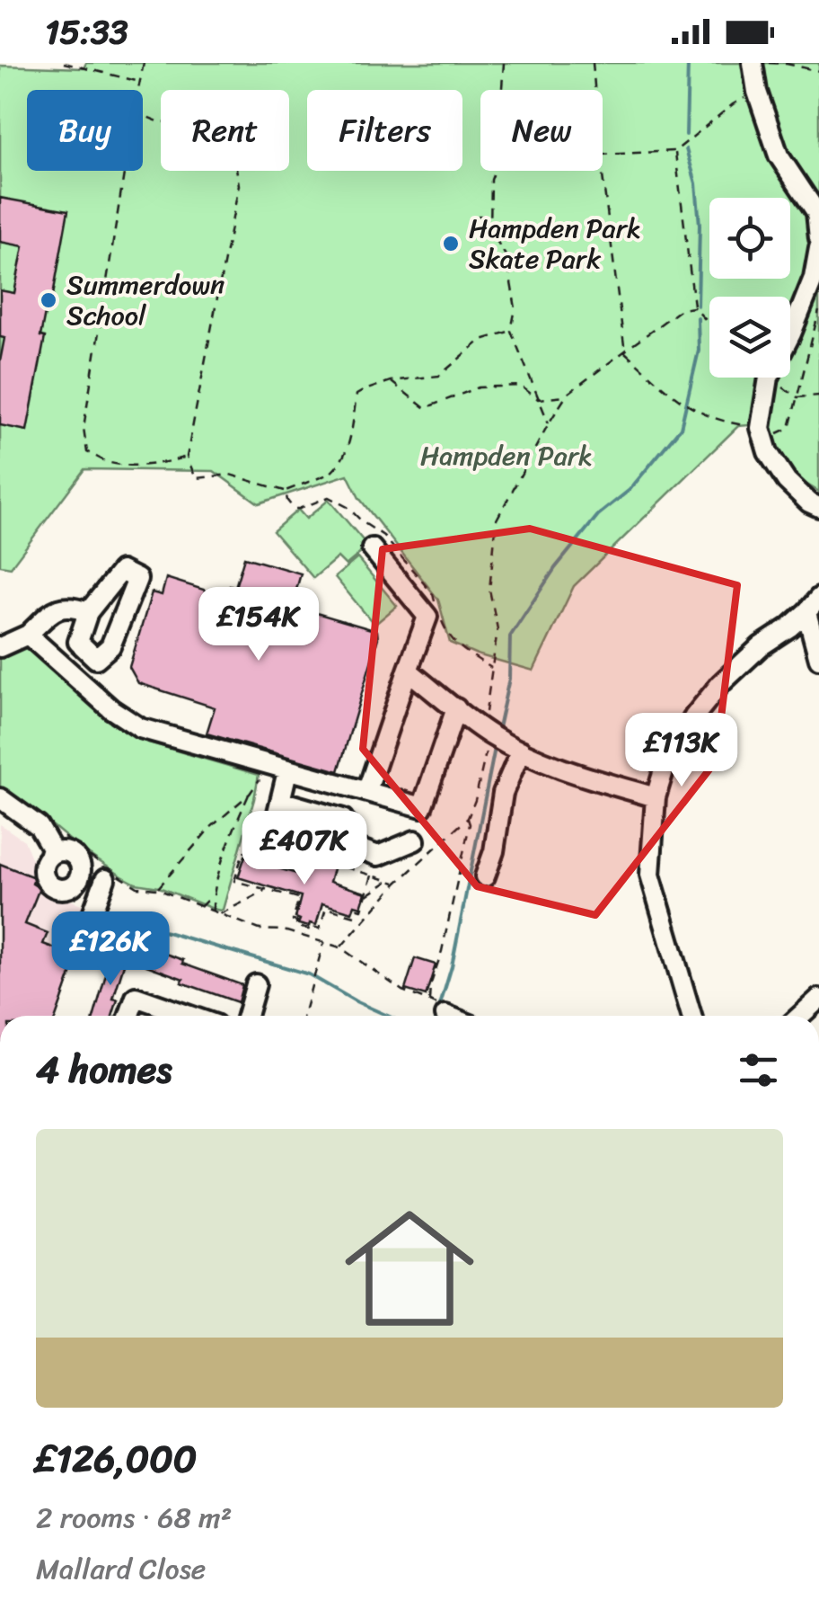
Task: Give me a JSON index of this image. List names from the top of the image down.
{
  "parks": ["Hampden Park"],
  "places": ["Hampden Park Skate Park", "Summerdown School"],
  "page": {
    "status": "15:33",
    "chip": [
      "Buy",
      "Rent",
      "Filters",
      "New"
    ],
    "price": [
      "£154K",
      "£113K",
      "£407K",
      "£126K"
    ],
    "heading": "4 homes",
    "list": [
      {
        "name": "£126,000",
        "note": "2 rooms · 68 m² · Mallard Close"
      }
    ]
  }
}
